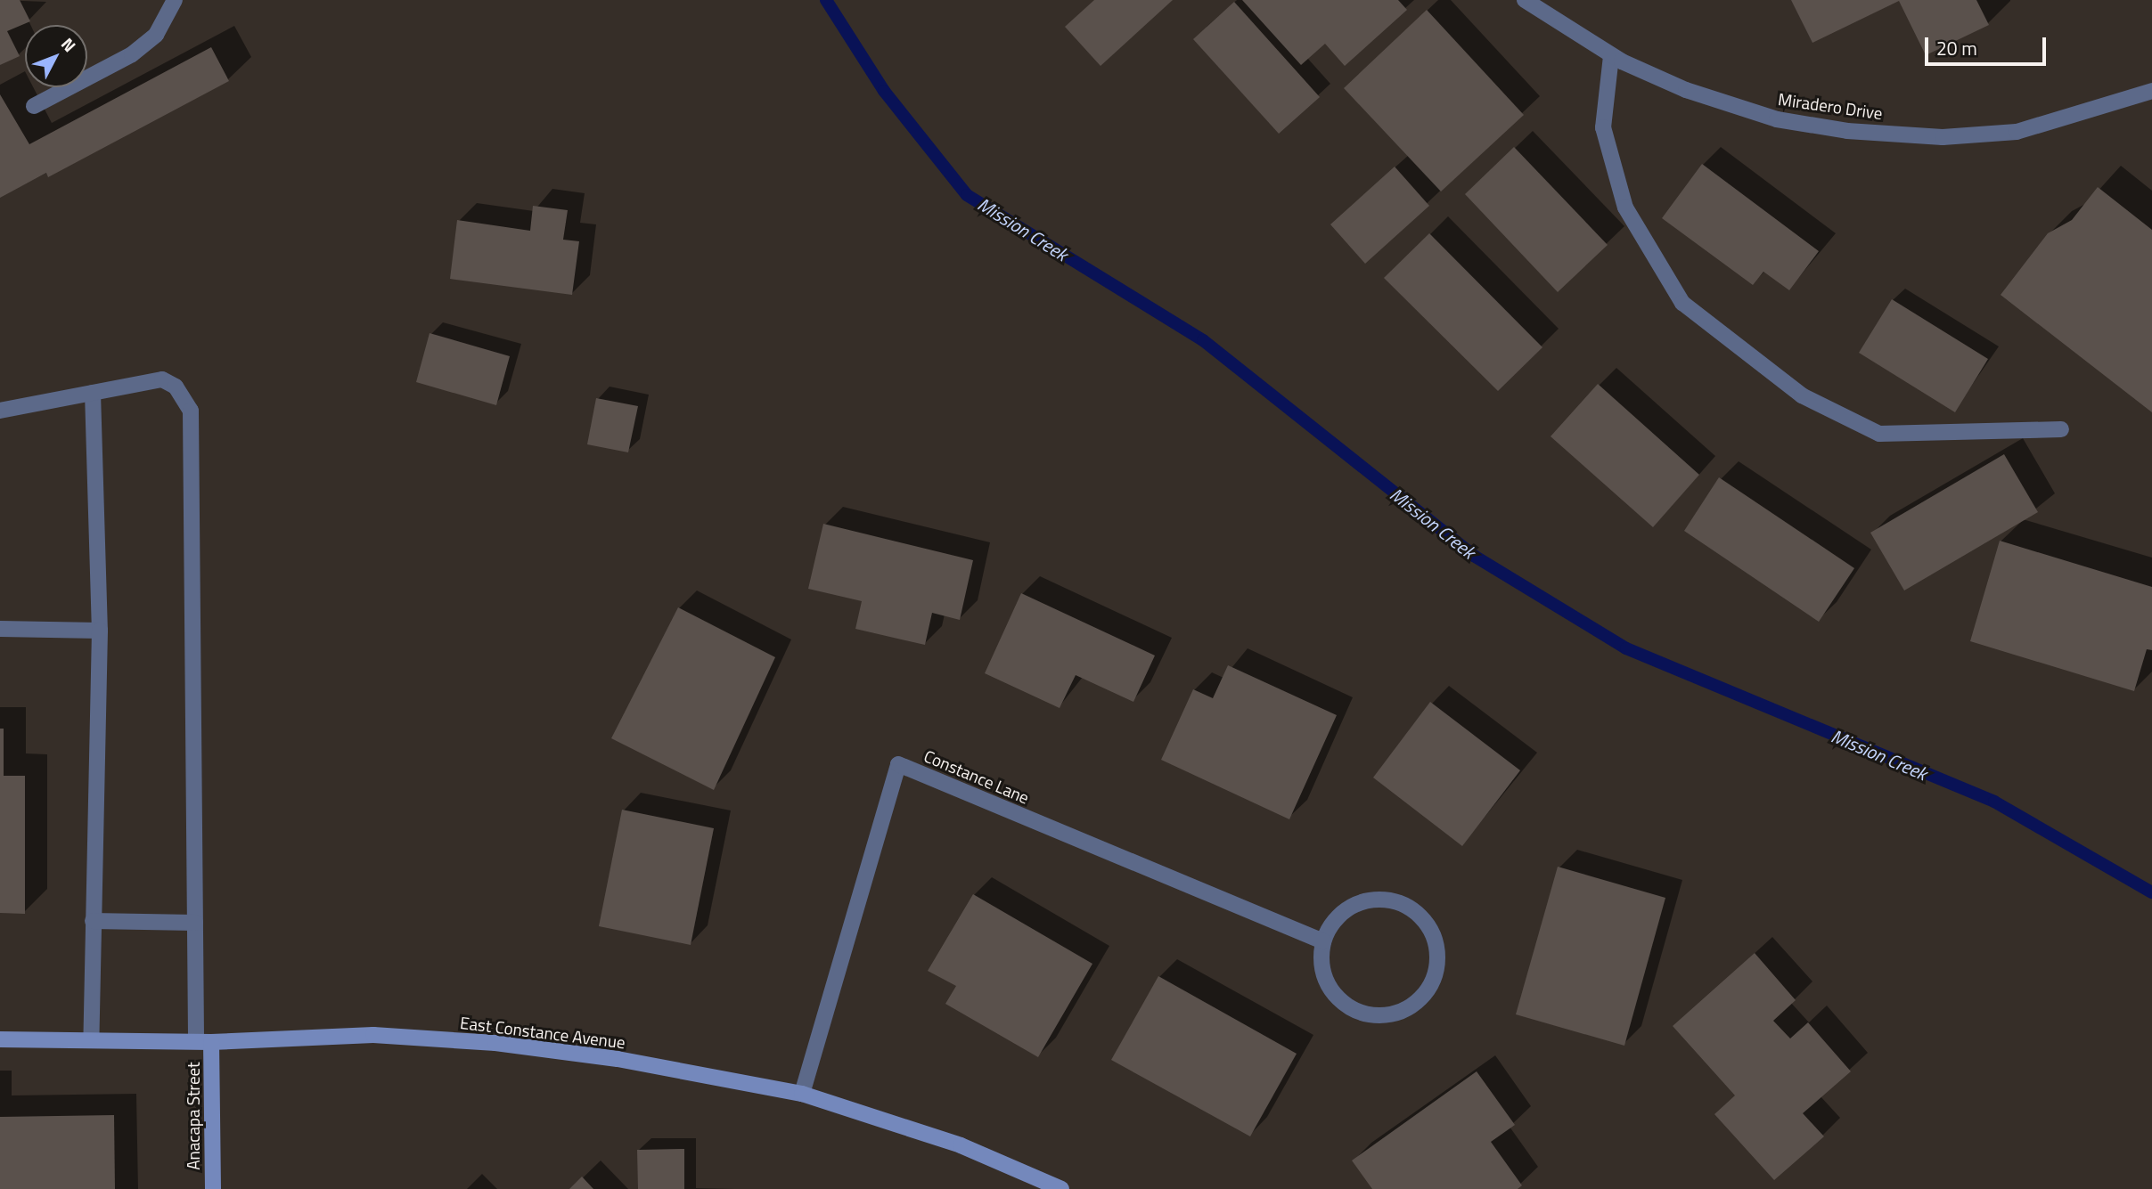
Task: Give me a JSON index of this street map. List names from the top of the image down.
{
  "streets": {
    "street": [
      "Miradero Drive",
      "Constance Lane",
      "East Constance Avenue",
      "Anacapa Street"
    ]
  },
  "crossings": [
    ["Constance Lane", "East Constance Avenue"],
    ["East Constance Avenue", "Anacapa Street"]
  ],
  "water": ["Mission Creek"],
  "scale_bar": "20 m",
  "north": "top right"
}
